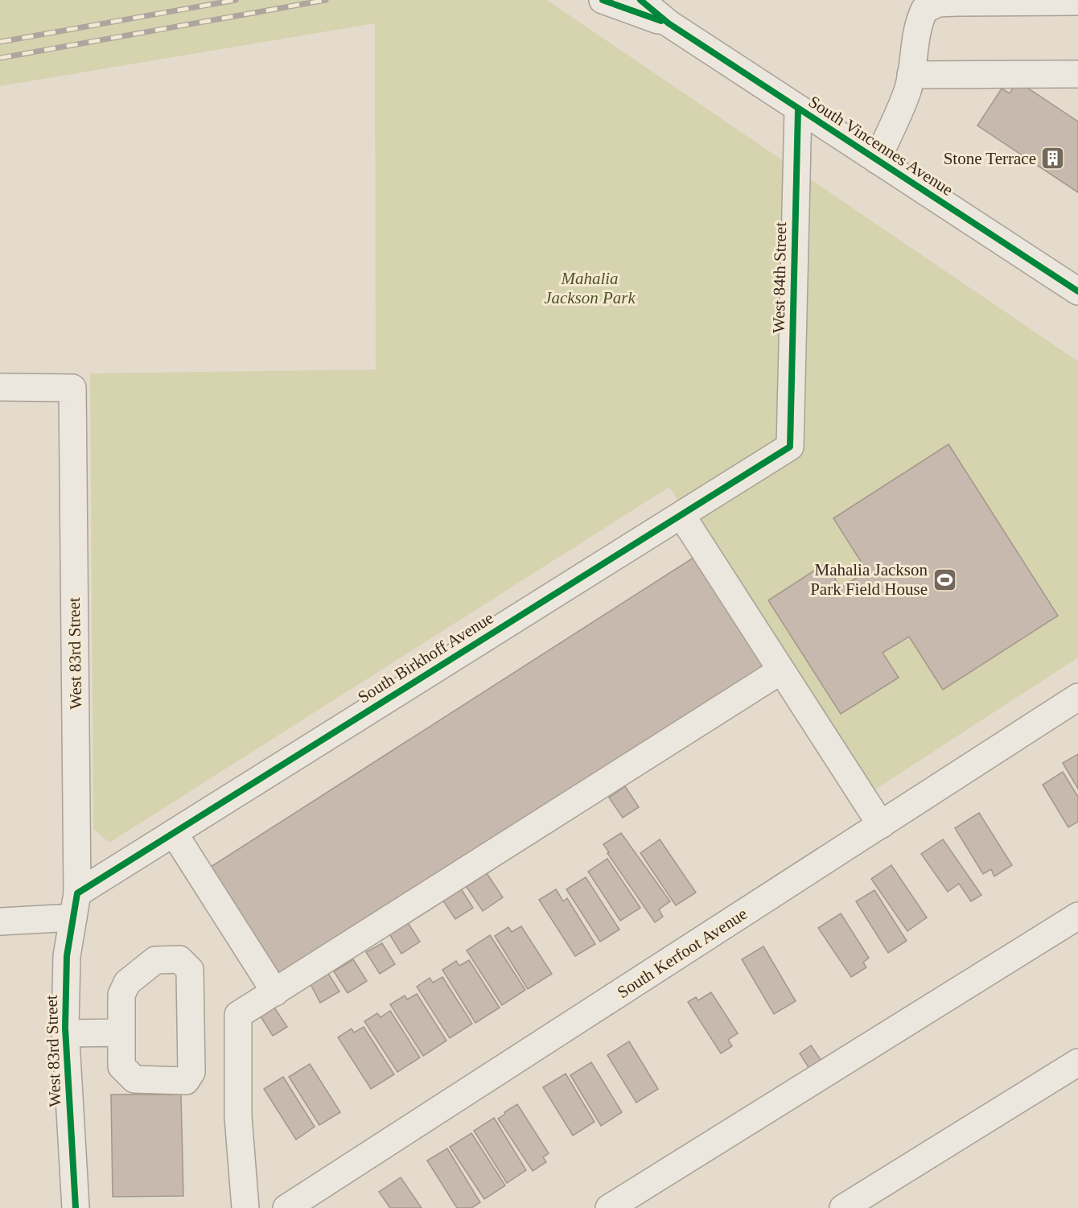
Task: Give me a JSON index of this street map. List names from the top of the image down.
{
  "streets": {
    "street": [
      "South Vincennes Avenue",
      "West 84th Street",
      "West 83rd Street",
      "South Birkhoff Avenue",
      "South Kerfoot Avenue"
    ]
  },
  "crossings": [
    ["South Vincennes Avenue", "West 84th Street"],
    ["West 84th Street", "South Birkhoff Avenue"],
    ["West 83rd Street", "South Birkhoff Avenue"]
  ],
  "parks": ["Mahalia Jackson Park"],
  "places": {
    "building": ["Stone Terrace"],
    "sports": ["Mahalia Jackson Park Field House"]
  }
}
